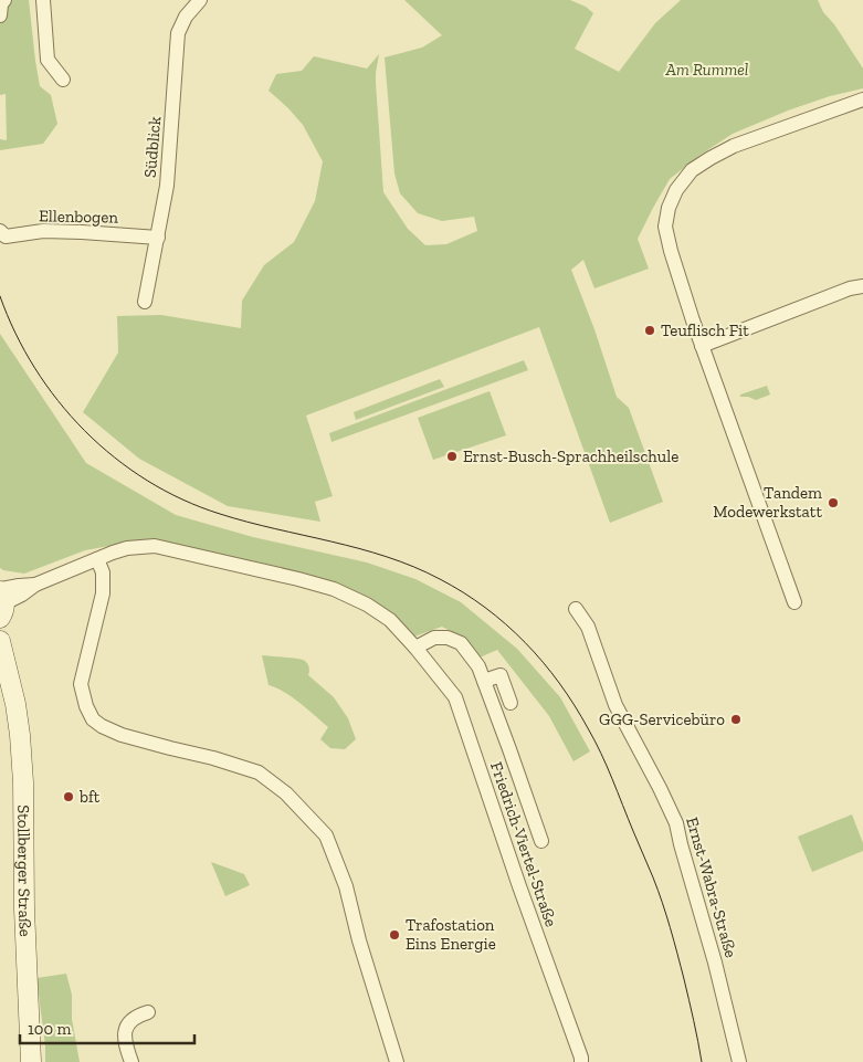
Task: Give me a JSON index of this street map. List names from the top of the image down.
{
  "streets": {
    "main road": ["Stollberger Straße"],
    "street": [
      "Südblick",
      "Ellenbogen",
      "Friedrich-Viertel-Straße",
      "Ernst-Wabra-Straße"
    ]
  },
  "crossings": [
    ["Südblick", "Ellenbogen"]
  ],
  "parks": ["Am Rummel"],
  "places": [
    "Teuflisch Fit",
    "Ernst-Busch-Sprachheilschule",
    "Tandem Modewerkstatt",
    "GGG-Servicebüro",
    "bft",
    "Trafostation Eins Energie"
  ],
  "scale_bar": "100 m"
}
